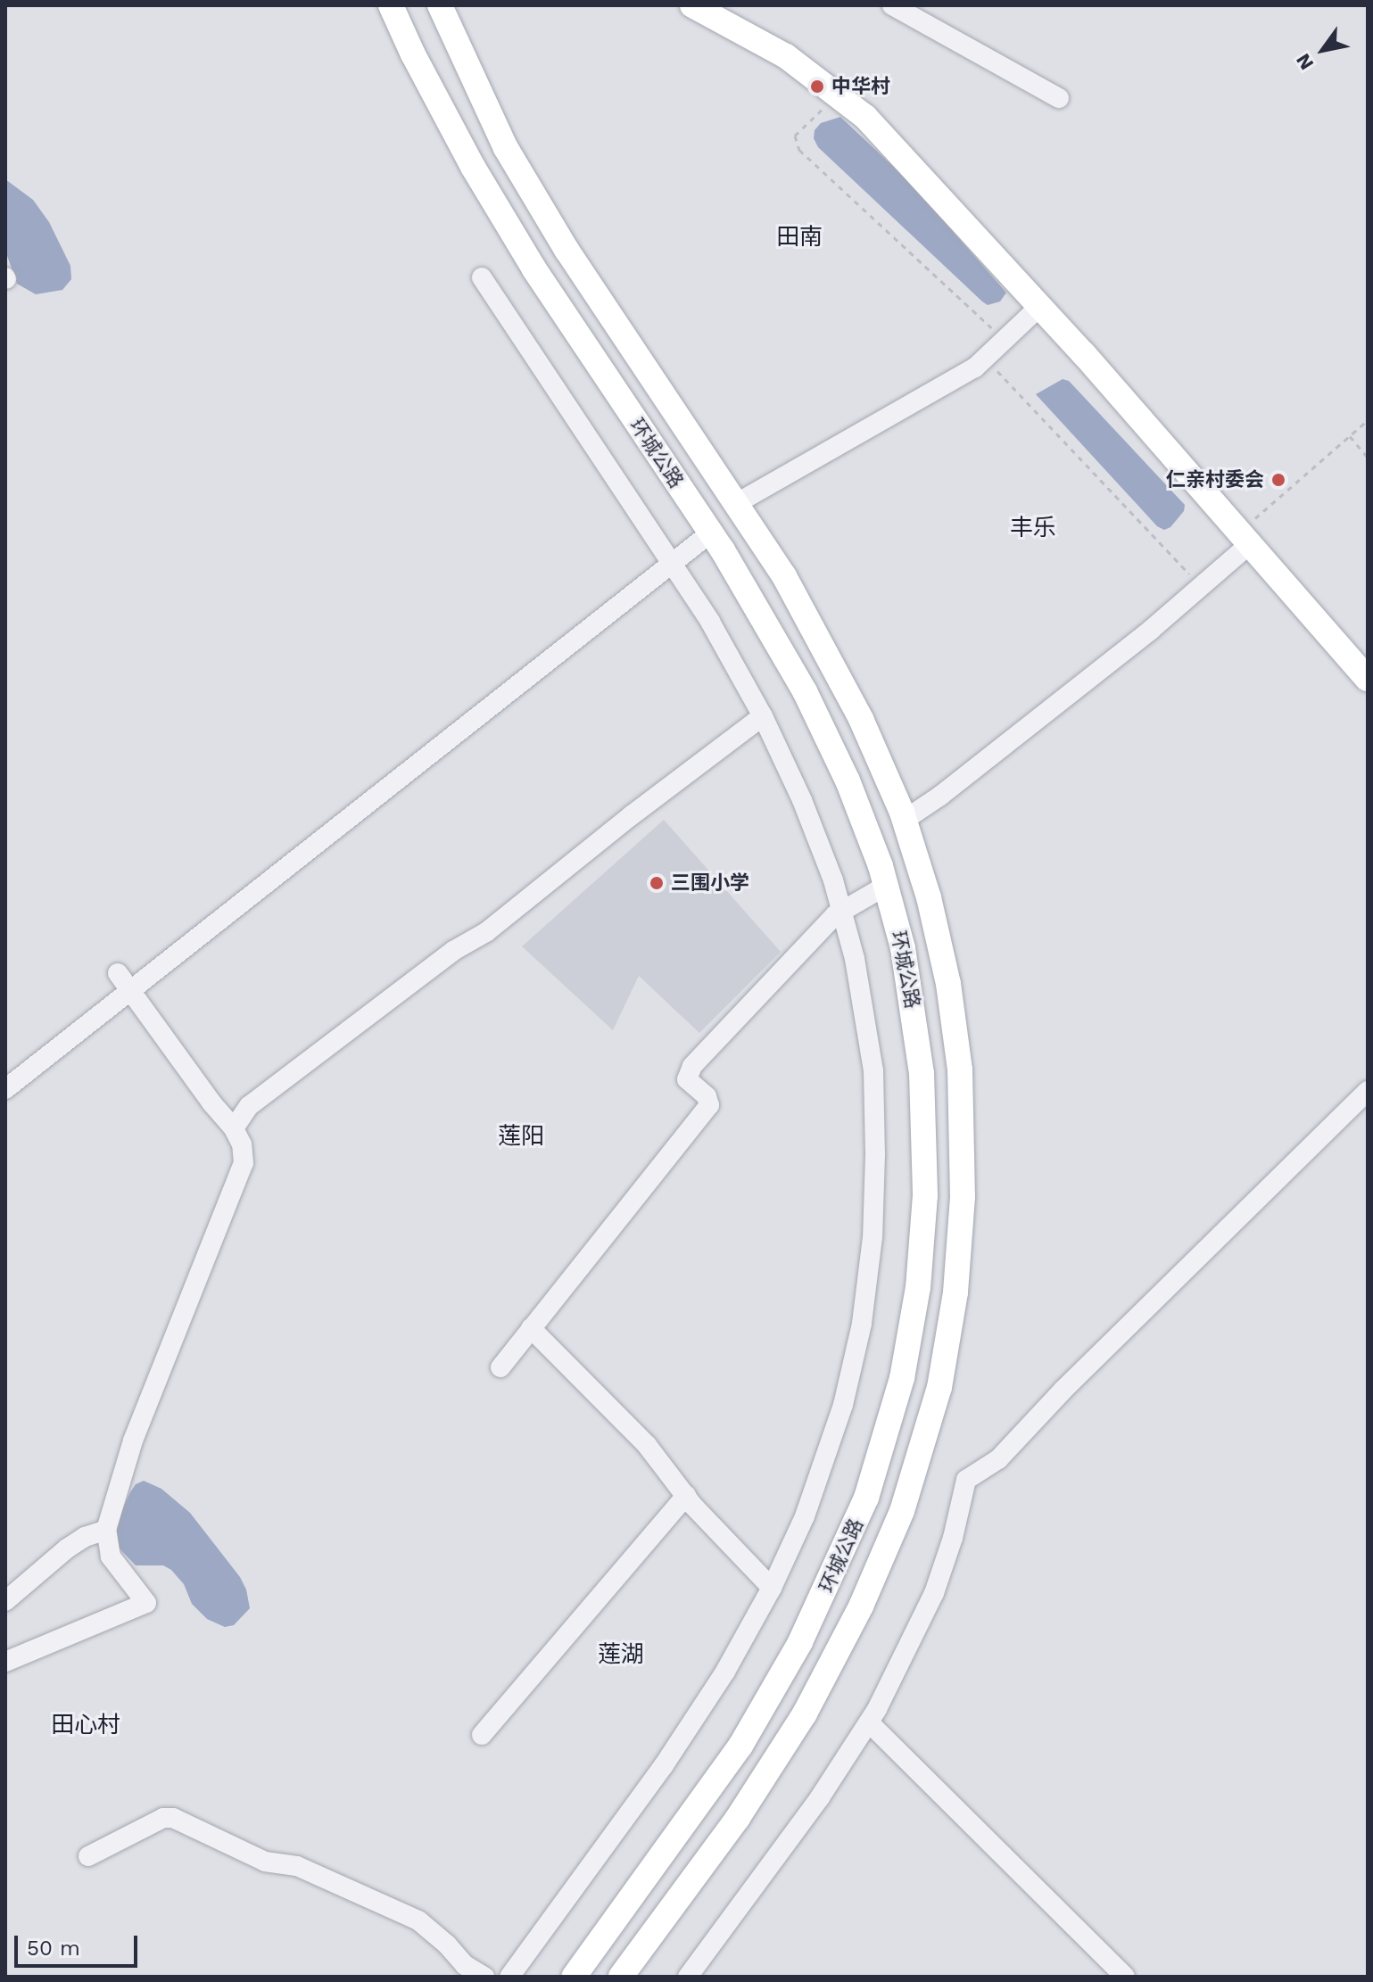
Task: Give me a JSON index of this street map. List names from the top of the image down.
{
  "streets": {
    "main road": ["环城公路"]
  },
  "districts": [
    "田南",
    "丰乐",
    "莲阳",
    "莲湖",
    "田心村"
  ],
  "places": ["中华村", "仁亲村委会", "三围小学"],
  "scale_bar": "50 m",
  "north": "bottom left"
}
